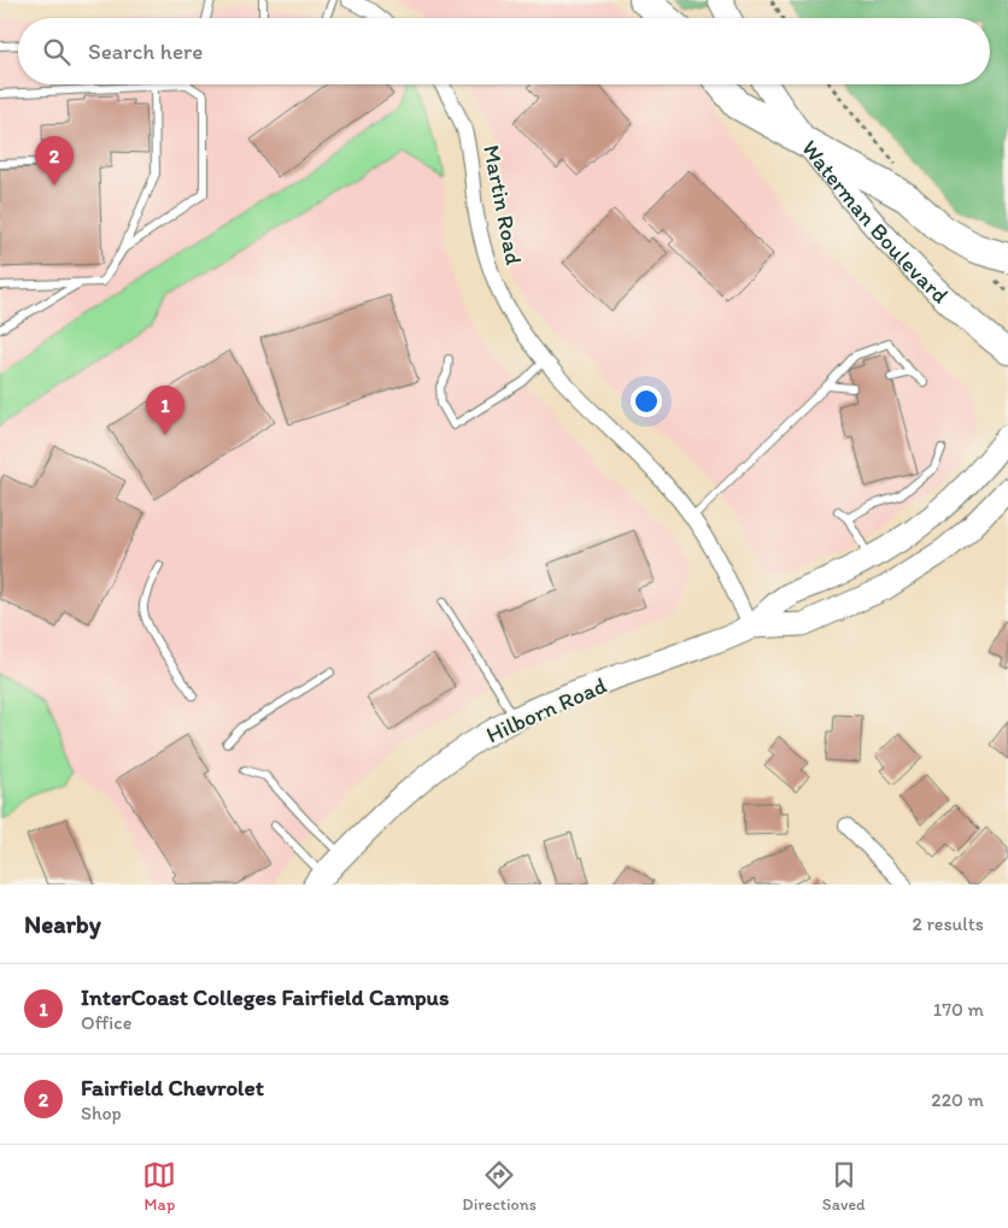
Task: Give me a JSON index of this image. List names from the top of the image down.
{
  "streets": {
    "main road": ["Waterman Boulevard"],
    "street": ["Martin Road", "Hilborn Road"]
  },
  "crossings": [
    ["Martin Road", "Hilborn Road"]
  ],
  "page": {
    "search": "Search here",
    "pins": ["2", "1"],
    "heading": ["Nearby", "2 results"],
    "list": [
      {
        "mark": "1",
        "name": "InterCoast Colleges Fairfield Campus",
        "note": "Office",
        "value": "170 m"
      },
      {
        "mark": "2",
        "name": "Fairfield Chevrolet",
        "note": "Shop",
        "value": "220 m"
      }
    ],
    "nav": ["Map", "Directions", "Saved"]
  }
}
